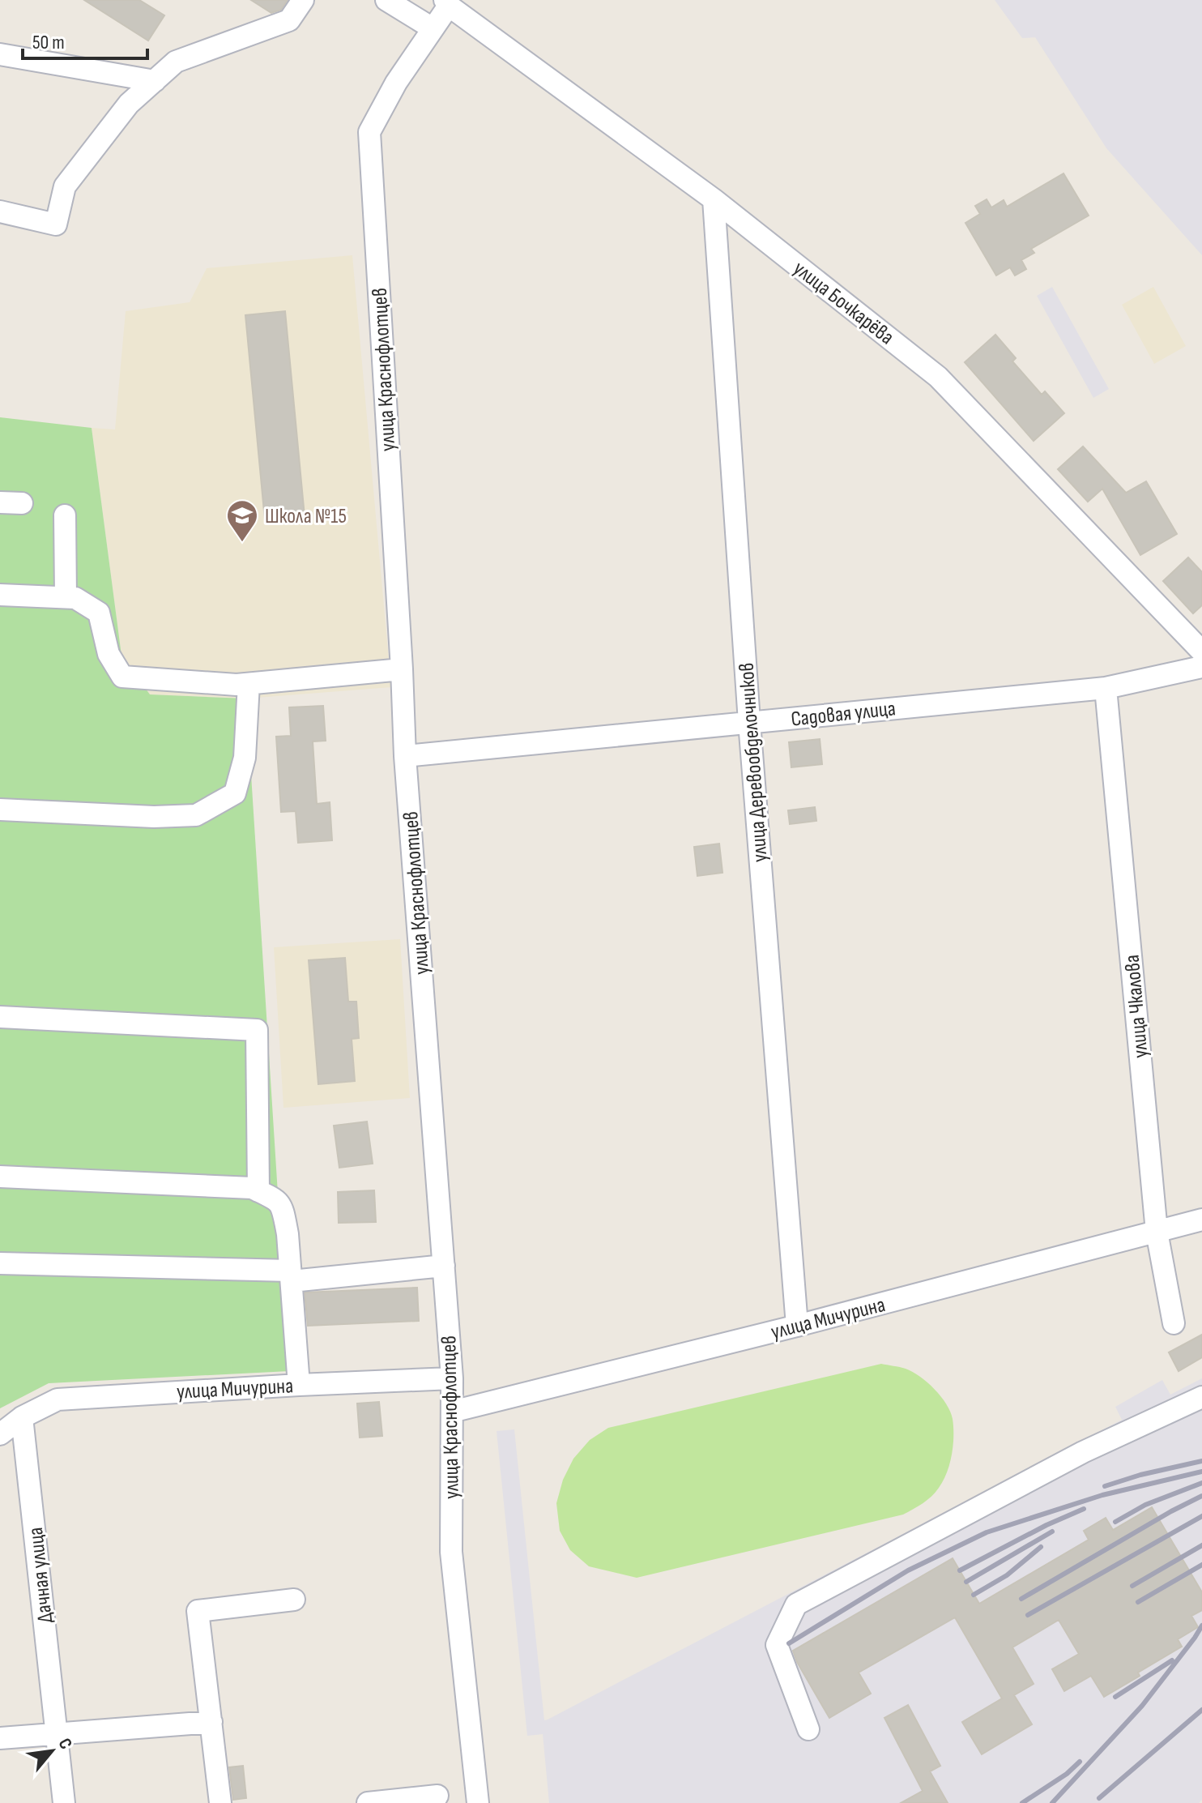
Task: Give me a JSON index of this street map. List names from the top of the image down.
{
  "streets": {
    "street": [
      "улица Бочкарёва",
      "улица Краснофлотцев",
      "Садовая улица",
      "улица Деревообделочников",
      "улица Чкалова",
      "улица Мичурина",
      "Дачная улица"
    ]
  },
  "crossings": [
    ["улица Бочкарёва", "улица Краснофлотцев"],
    ["улица Бочкарёва", "улица Деревообделочников"],
    ["улица Краснофлотцев", "Садовая улица"],
    ["улица Краснофлотцев", "улица Мичурина"],
    ["Садовая улица", "улица Деревообделочников"],
    ["Садовая улица", "улица Чкалова"],
    ["улица Деревообделочников", "улица Мичурина"],
    ["улица Чкалова", "улица Мичурина"],
    ["улица Мичурина", "Дачная улица"]
  ],
  "places": {
    "school or university": ["Школа №15"]
  },
  "scale_bar": "50 m",
  "north": "top right"
}
